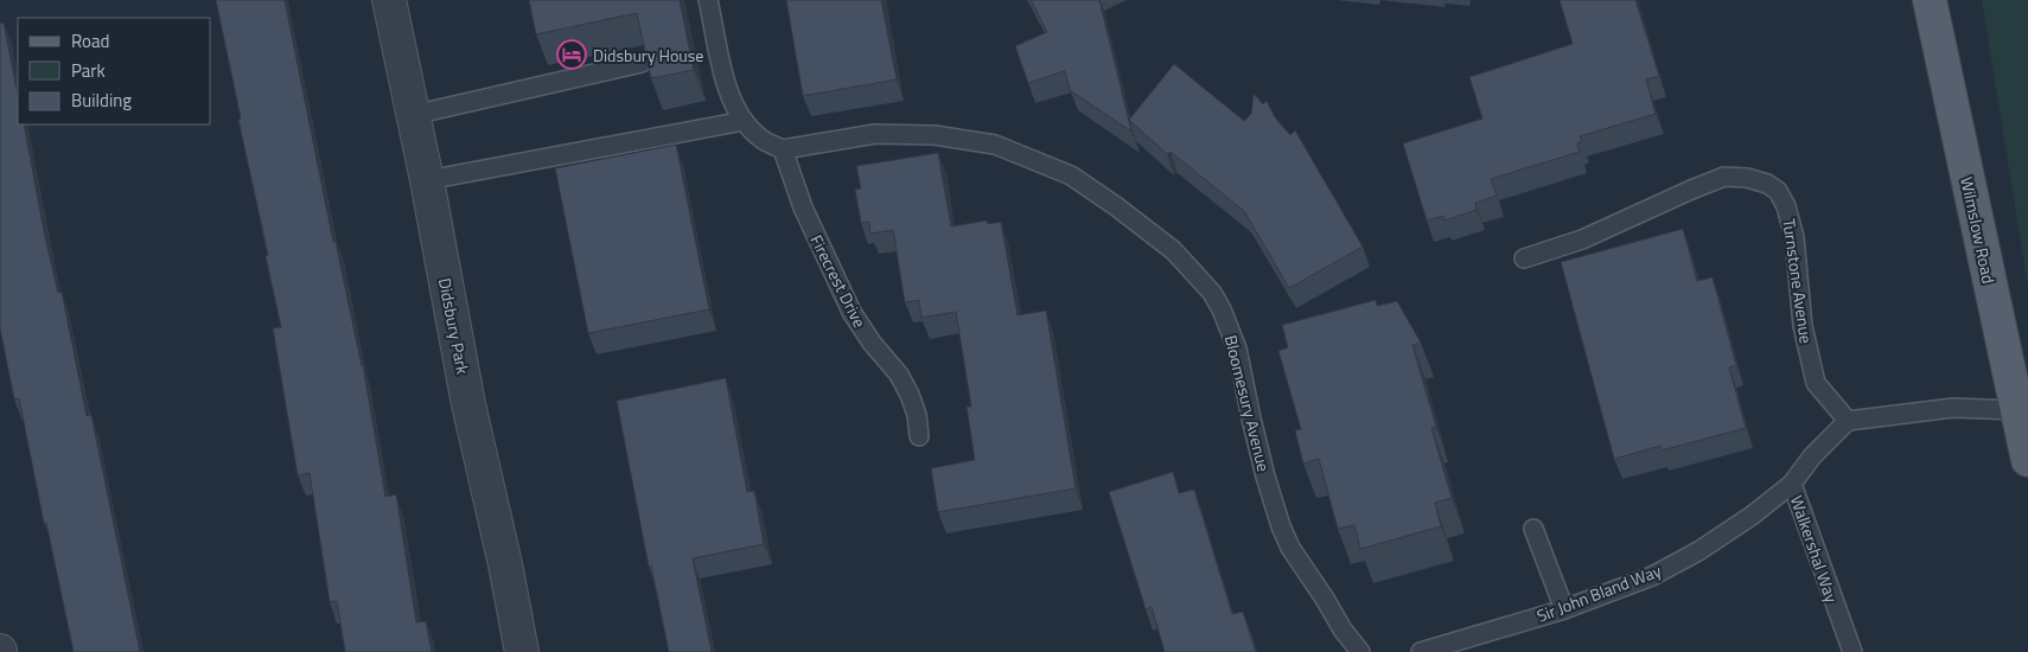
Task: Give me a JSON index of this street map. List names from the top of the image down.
{
  "streets": {
    "main road": ["Wilmslow Road"],
    "street": ["Didsbury Park"],
    "lane": [
      "Firecrest Drive",
      "Turnstone Avenue",
      "Bloomesury Avenue",
      "Walkershal Way",
      "Sir John Bland Way"
    ]
  },
  "crossings": [
    ["Firecrest Drive", "Bloomesury Avenue"],
    ["Turnstone Avenue", "Walkershal Way"],
    ["Walkershal Way", "Sir John Bland Way"]
  ],
  "places": {
    "hotel": ["Didsbury House"]
  },
  "legend": ["Road", "Park", "Building"]
}
